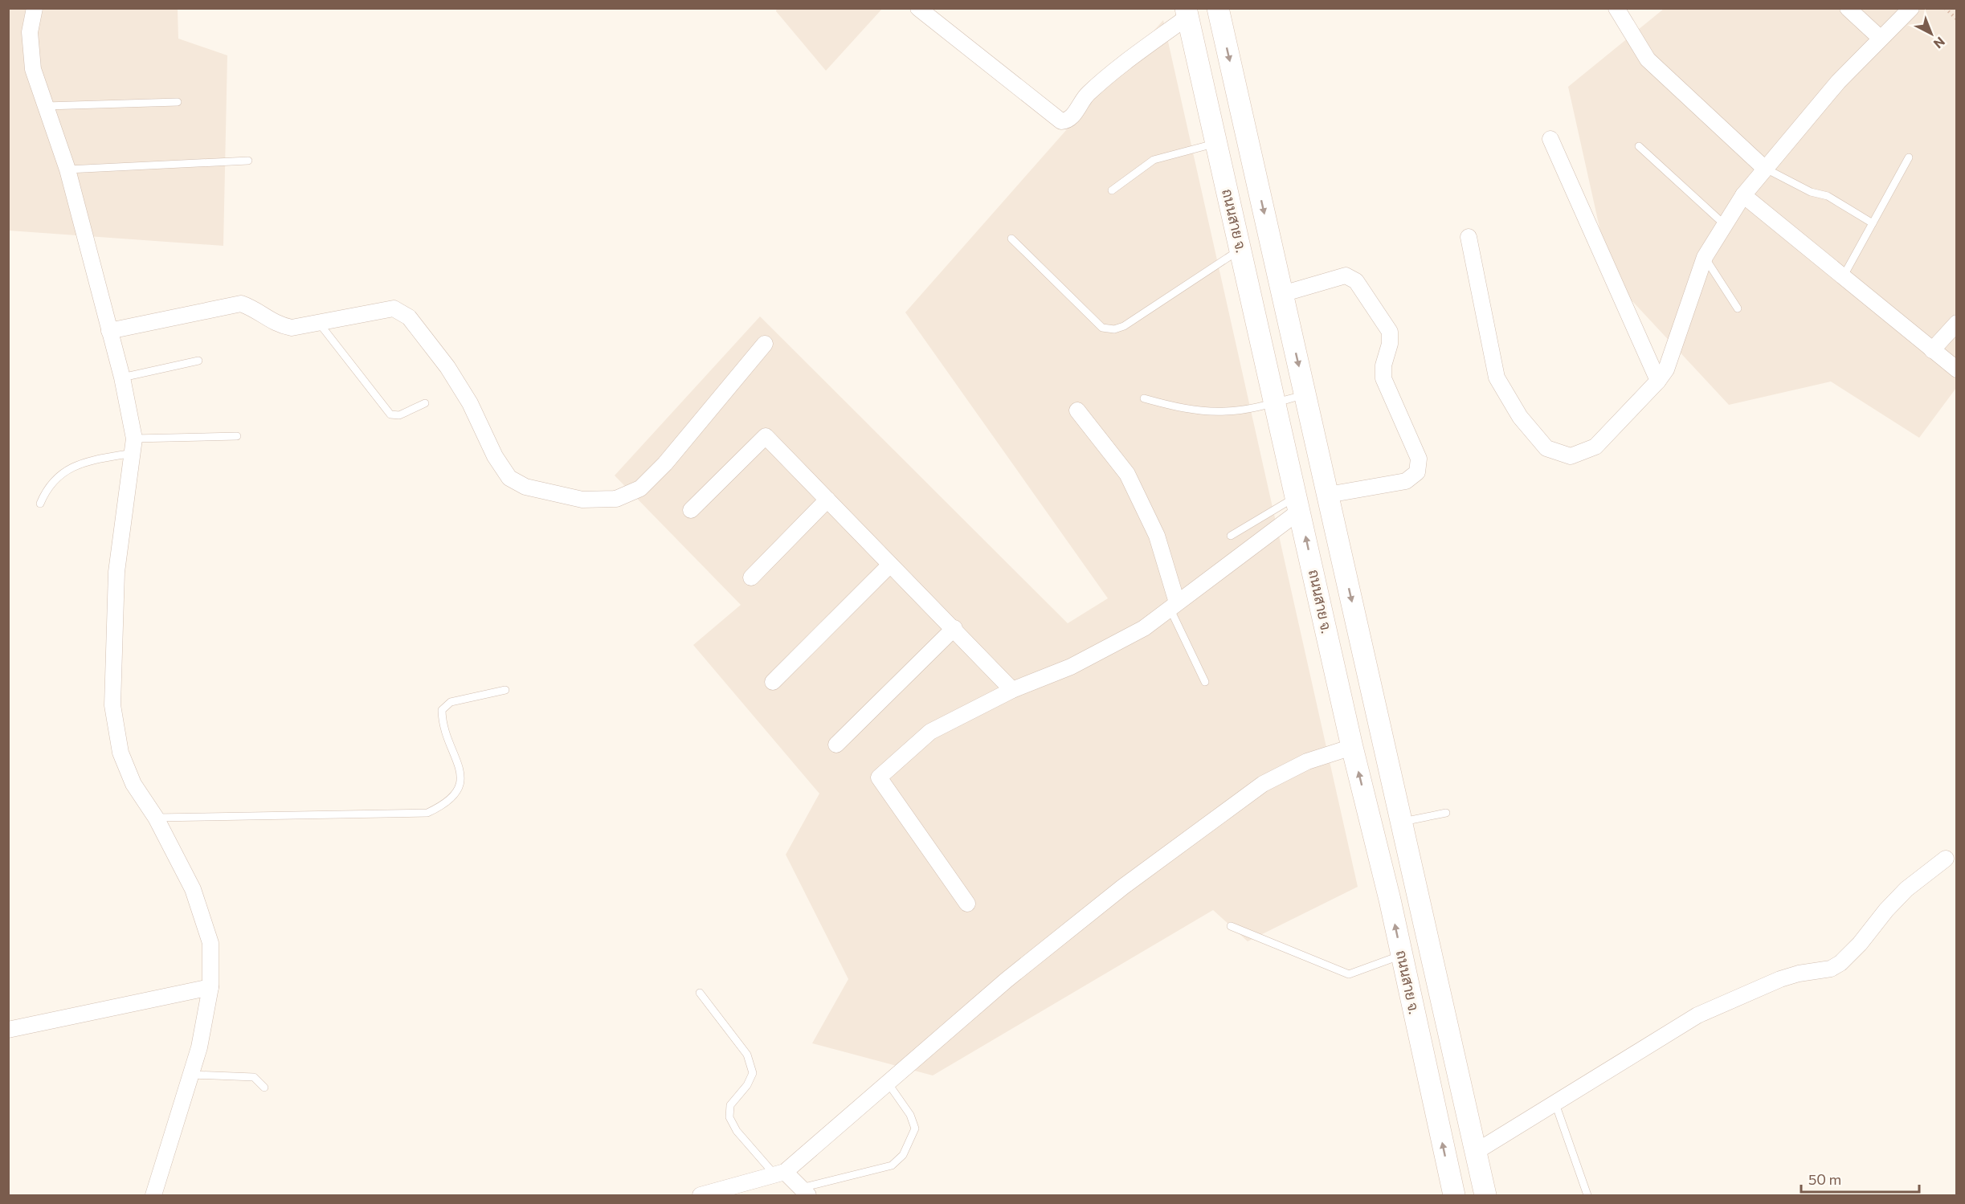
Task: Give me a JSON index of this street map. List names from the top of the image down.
{
  "streets": {
    "main road": ["ถนนสาย จ."]
  },
  "scale_bar": "50 m",
  "north": "bottom right"
}
